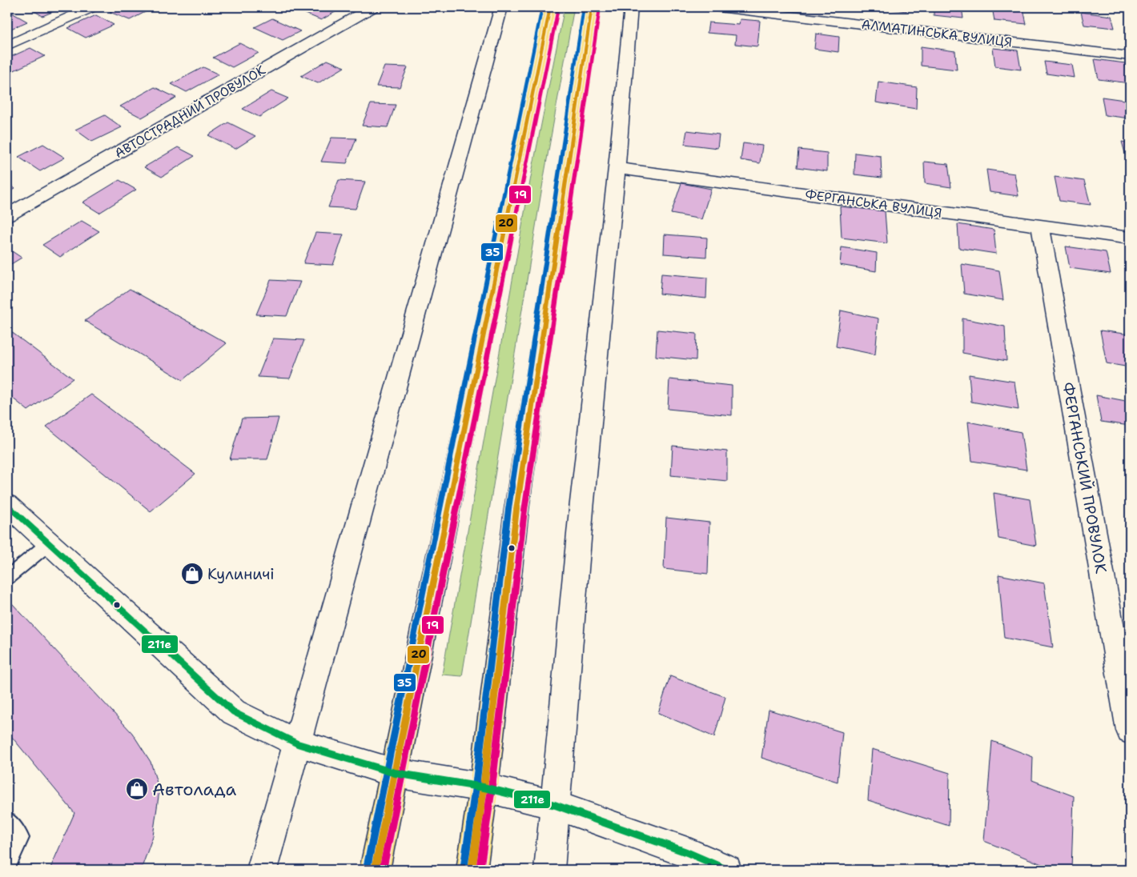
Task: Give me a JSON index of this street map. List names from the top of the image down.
{
  "streets": {
    "street": [
      "АЛМАТИНСЬКА ВУЛИЦЯ",
      "АВТОСТРАДНИЙ ПРОВУЛОК",
      "ФЕРГАНСЬКА ВУЛИЦЯ",
      "ФЕРГАНСЬКИЙ ПРОВУЛОК"
    ]
  },
  "crossings": [
    ["ФЕРГАНСЬКА ВУЛИЦЯ", "ФЕРГАНСЬКИЙ ПРОВУЛОК"]
  ],
  "places": {
    "shop": ["Кулиничі", "Автолада"]
  },
  "lines": [
    "transit line 20",
    "transit line 35",
    "transit line 19",
    "transit line 211е"
  ]
}
